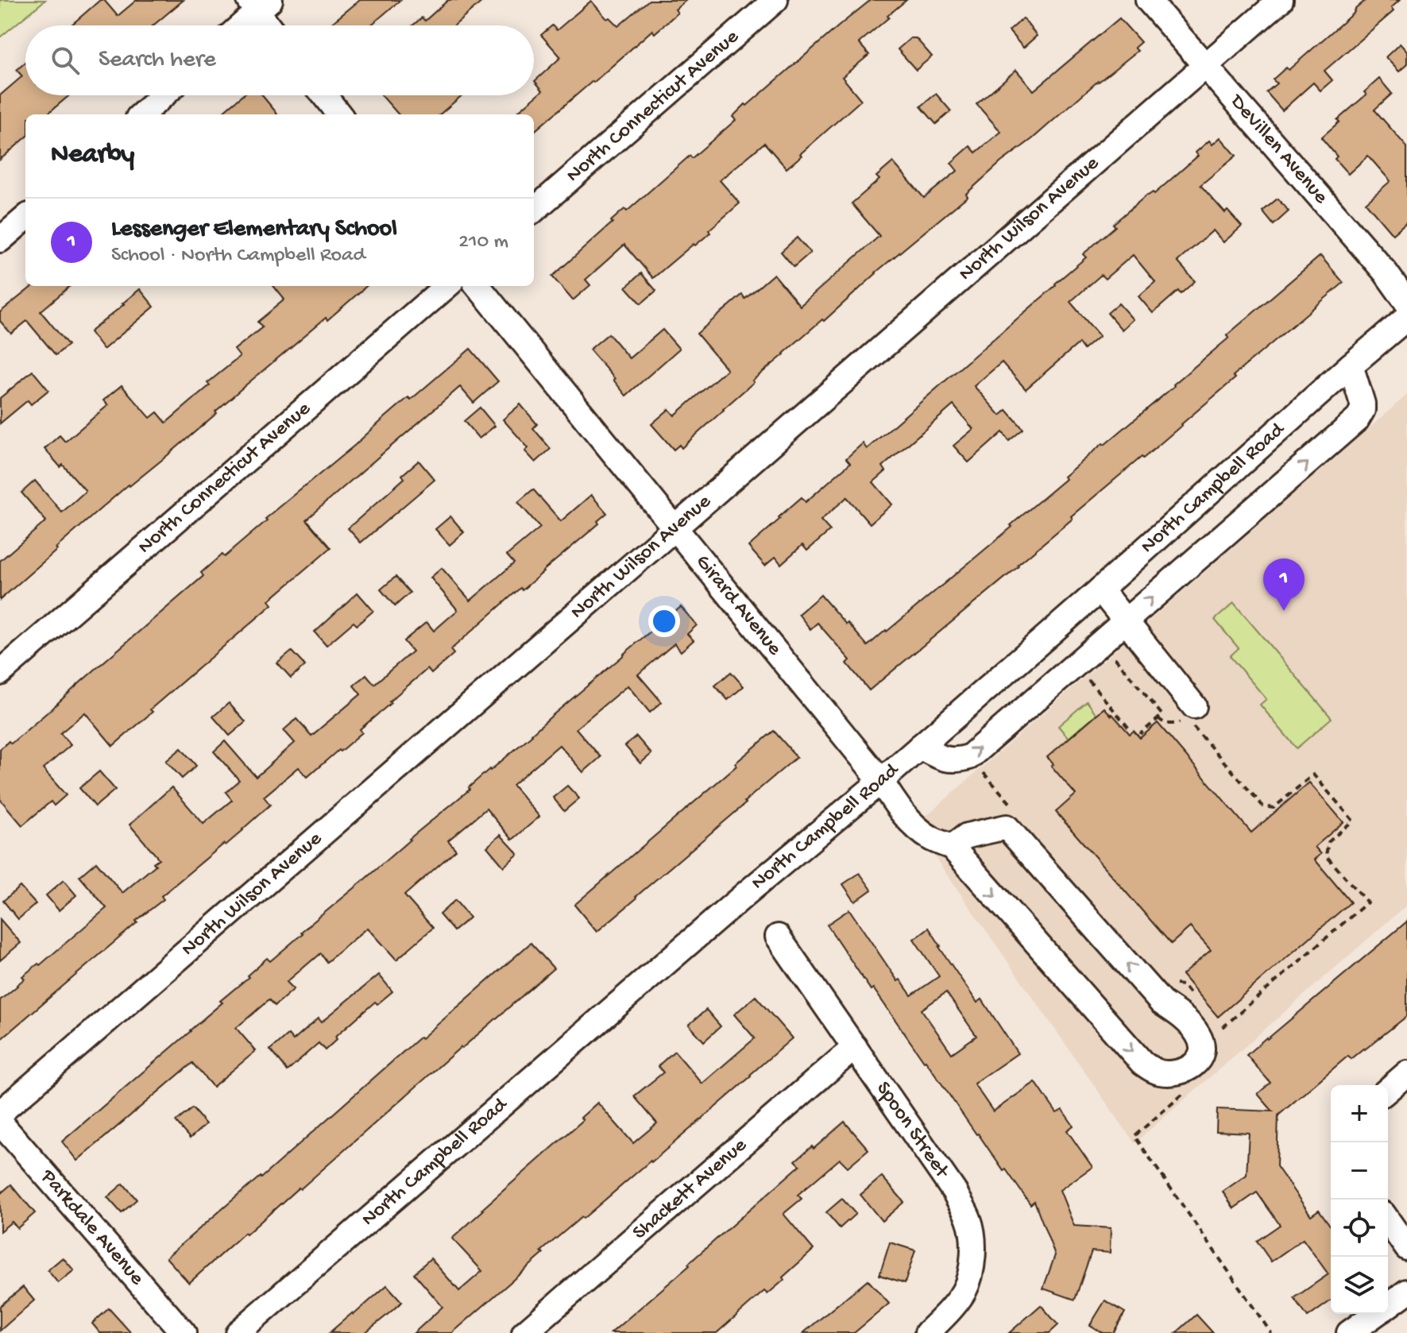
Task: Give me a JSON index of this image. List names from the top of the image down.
{
  "streets": {
    "street": [
      "North Connecticut Avenue",
      "DeVillen Avenue",
      "North Wilson Avenue",
      "North Campbell Road",
      "Girard Avenue",
      "Spoon Street",
      "Shackett Avenue",
      "Parkdale Avenue"
    ]
  },
  "crossings": [
    ["DeVillen Avenue", "North Wilson Avenue"],
    ["North Wilson Avenue", "Girard Avenue"],
    ["North Campbell Road", "Girard Avenue"],
    ["Spoon Street", "Shackett Avenue"]
  ],
  "page": {
    "search": "Search here",
    "heading": "Nearby",
    "list": [
      {
        "mark": "1",
        "name": "Lessenger Elementary School",
        "note": "School · North Campbell Road",
        "value": "210 m"
      }
    ],
    "pins": "1",
    "map_buttons": ["+", "−"]
  }
}
